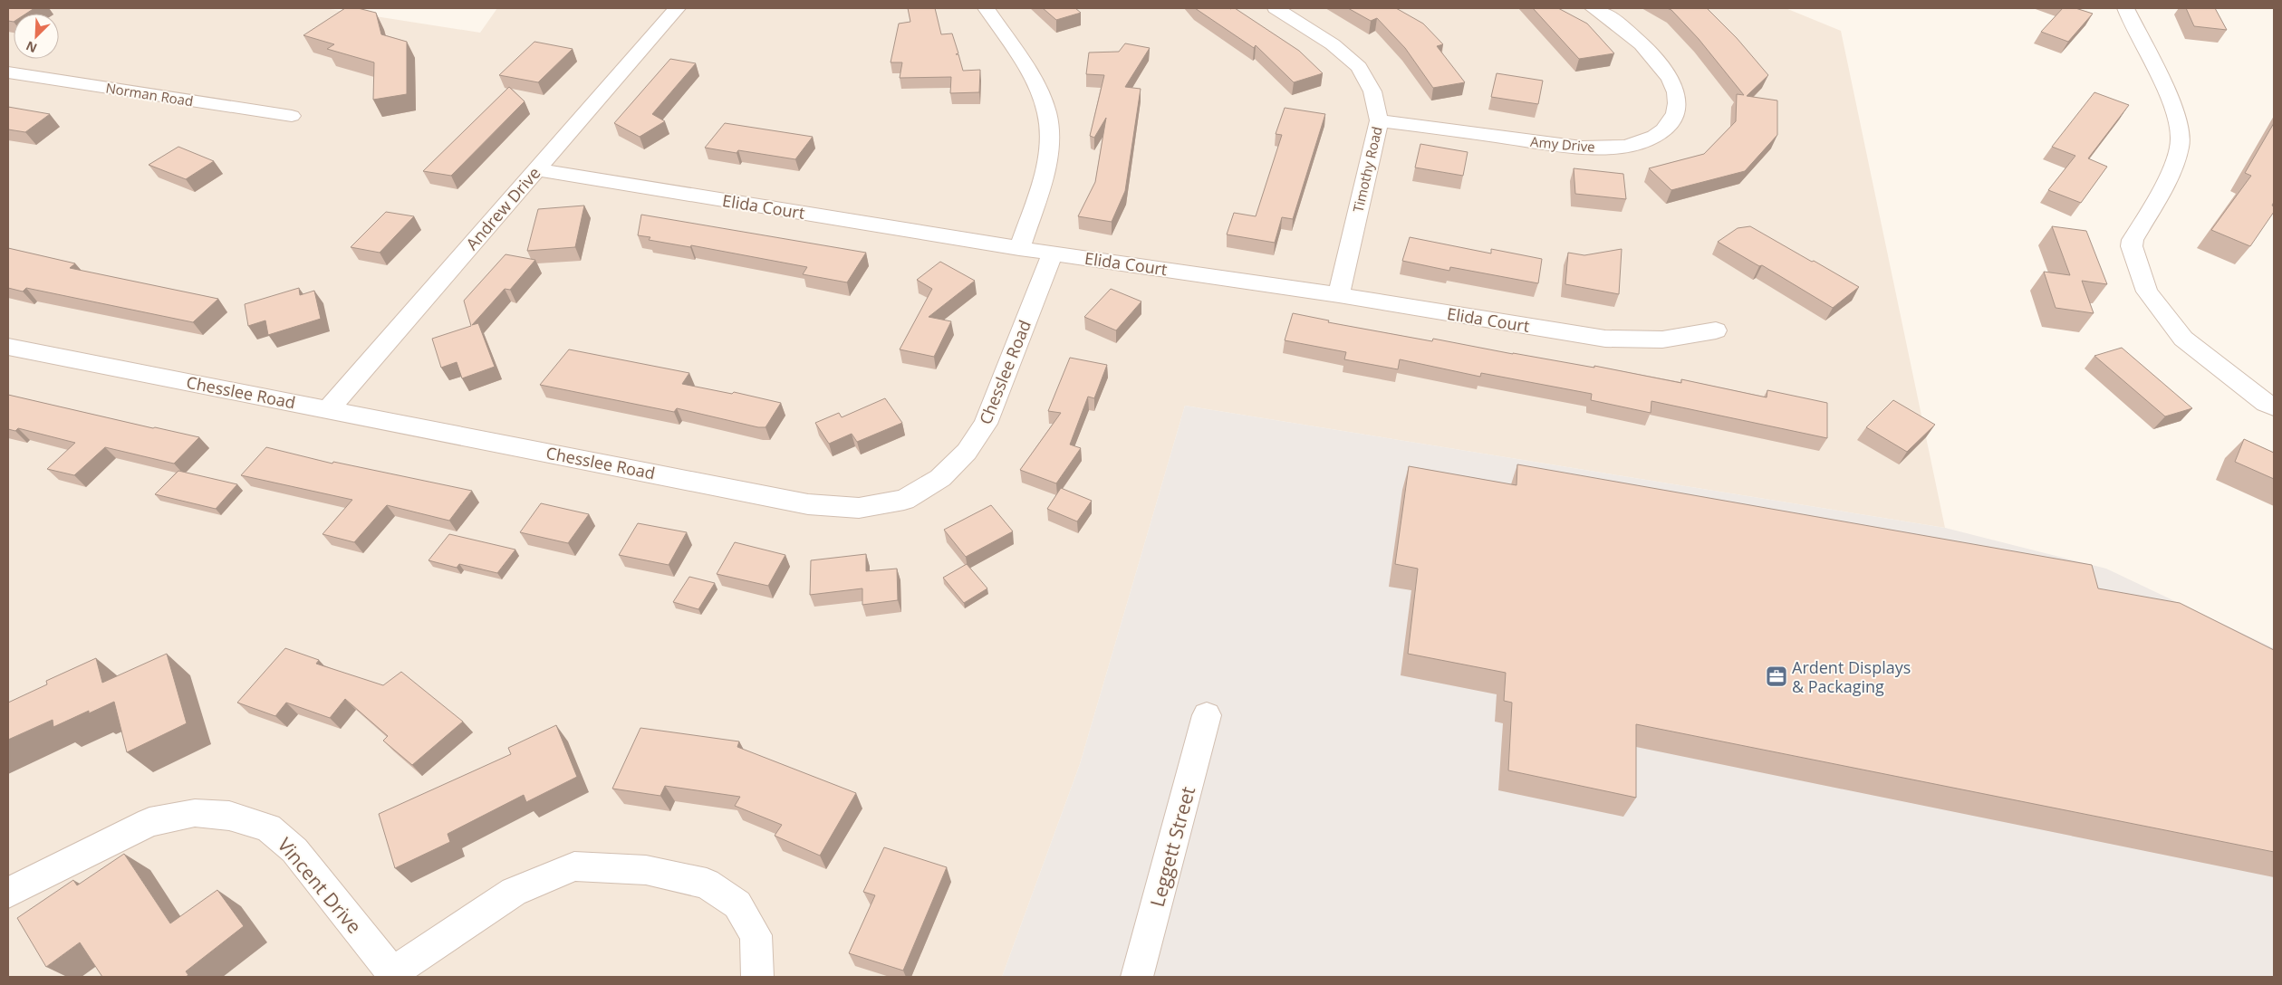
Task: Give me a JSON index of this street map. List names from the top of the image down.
{
  "streets": {
    "street": [
      "Norman Road",
      "Amy Drive",
      "Timothy Road",
      "Elida Court",
      "Andrew Drive",
      "Chesslee Road",
      "Leggett Street",
      "Vincent Drive"
    ]
  },
  "crossings": [
    ["Amy Drive", "Timothy Road"],
    ["Timothy Road", "Elida Court"],
    ["Elida Court", "Andrew Drive"],
    ["Elida Court", "Chesslee Road"],
    ["Andrew Drive", "Chesslee Road"]
  ],
  "places": {
    "office": ["Ardent Displays & Packaging"]
  },
  "north": "bottom left"
}
